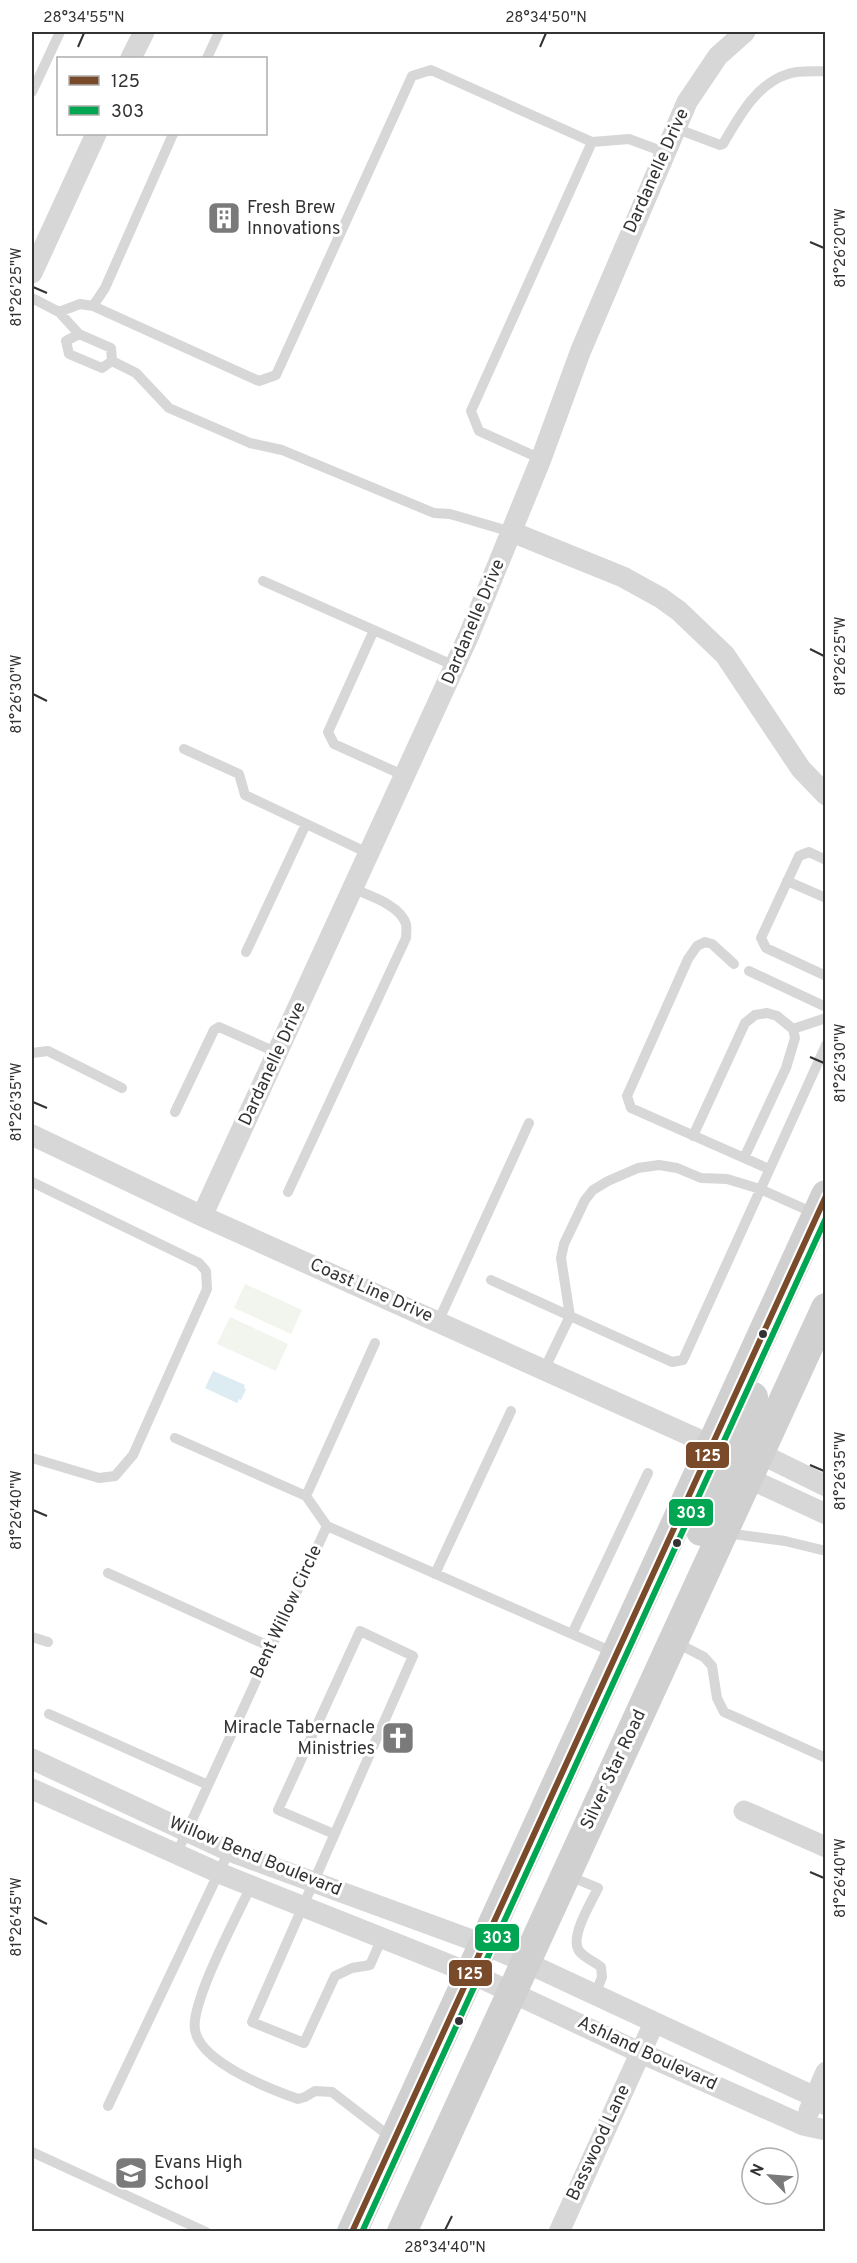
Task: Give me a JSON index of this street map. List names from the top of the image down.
{
  "streets": {
    "main road": ["Silver Star Road"],
    "street": [
      "Dardanelle Drive",
      "Coast Line Drive",
      "Willow Bend Boulevard",
      "Ashland Boulevard",
      "Basswood Lane"
    ],
    "lane": ["Bent Willow Circle"]
  },
  "crossings": [
    ["Dardanelle Drive", "Coast Line Drive"],
    ["Bent Willow Circle", "Willow Bend Boulevard"],
    ["Silver Star Road", "Ashland Boulevard"],
    ["Willow Bend Boulevard", "Ashland Boulevard"],
    ["Ashland Boulevard", "Basswood Lane"]
  ],
  "places": {
    "building": ["Fresh Brew Innovations"],
    "church": ["Miracle Tabernacle Ministries"],
    "school or university": ["Evans High School"]
  },
  "lines": ["transit line 125", "transit line 303"],
  "legend": ["125", "303"],
  "north": "top left",
  "coordinates": [
    "28°34'55\"N",
    "28°34'50\"N",
    "81°26'20\"W",
    "81°26'25\"W",
    "81°26'30\"W",
    "81°26'35\"W",
    "81°26'40\"W",
    "81°26'45\"W",
    "28°34'40\"N"
  ]
}
